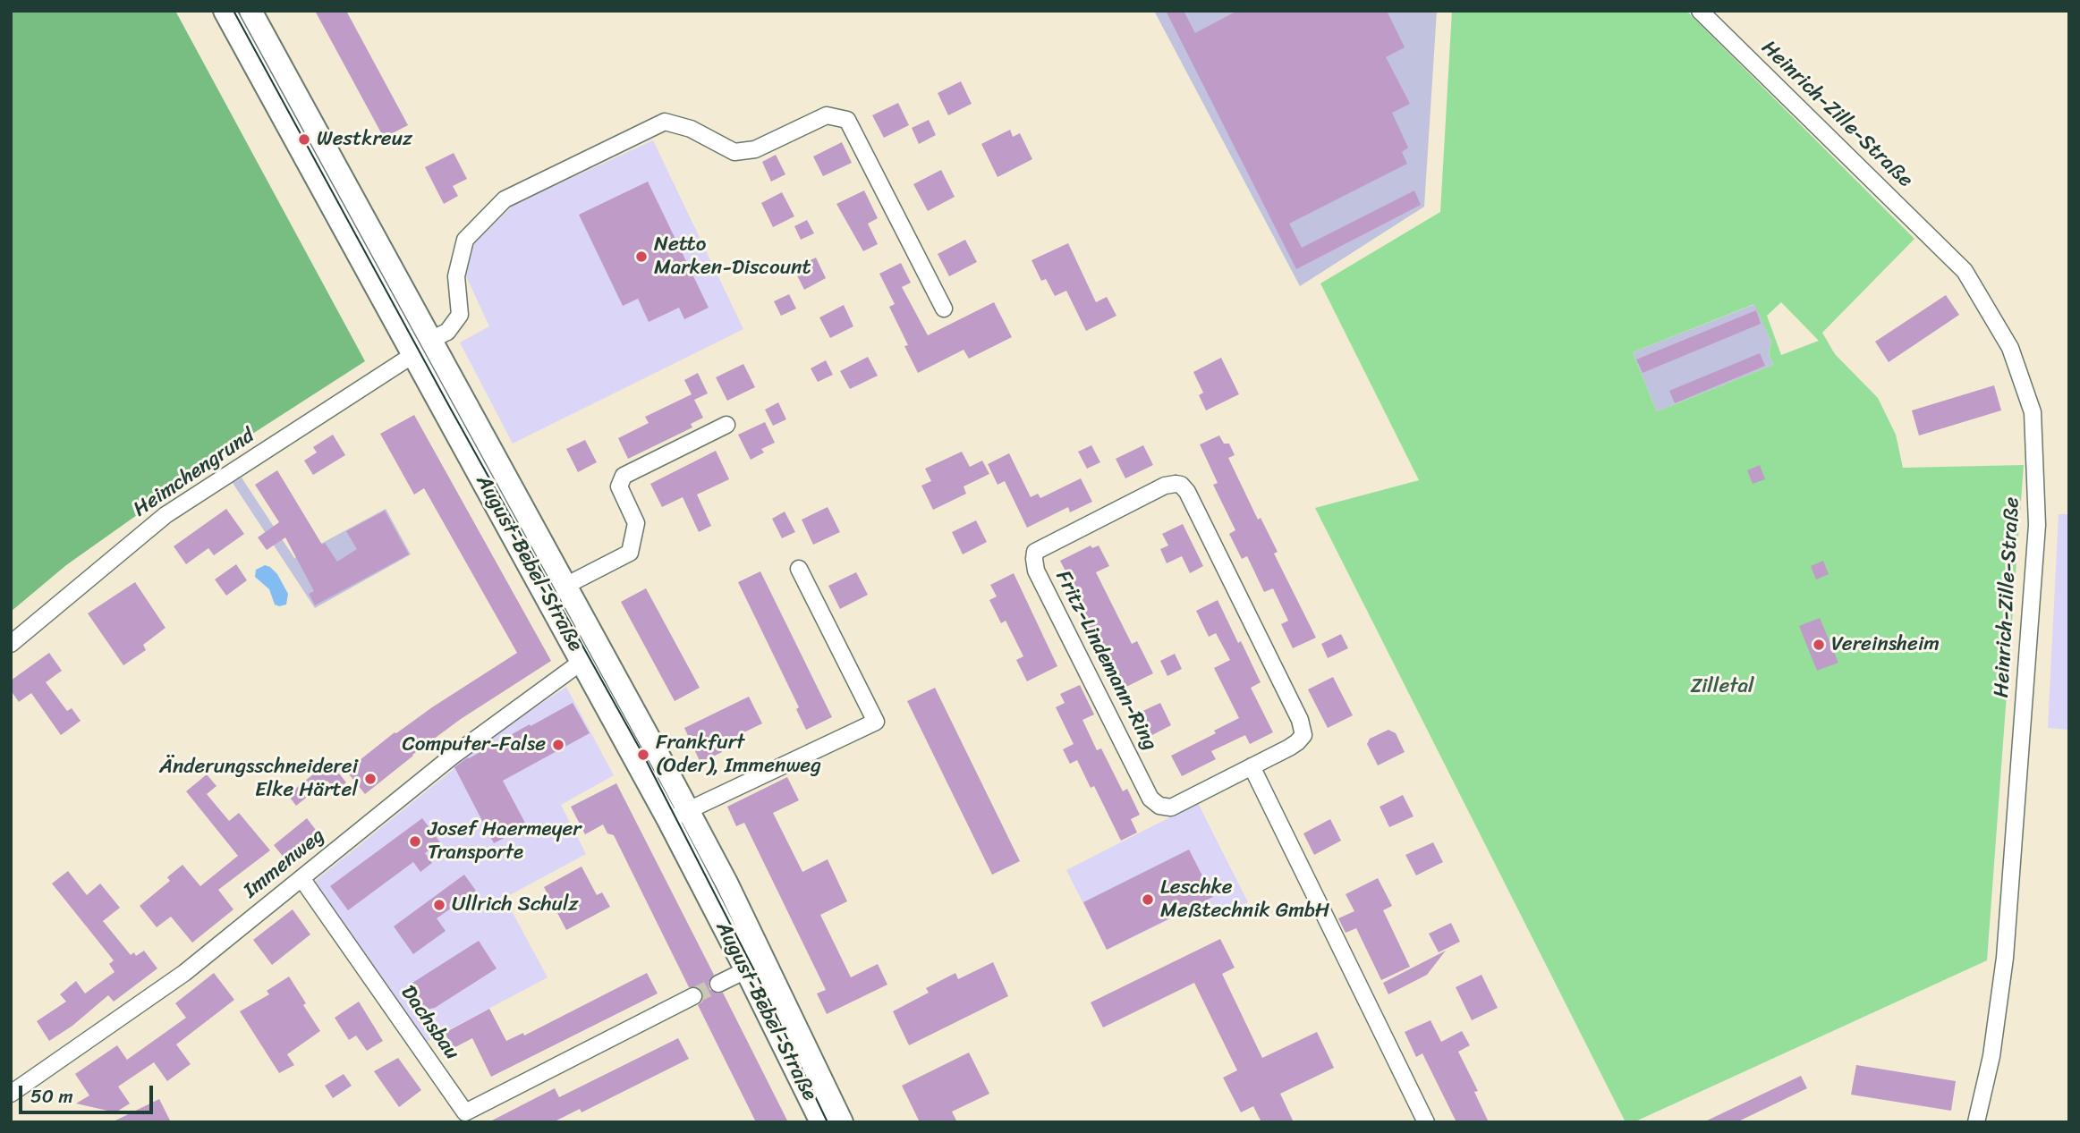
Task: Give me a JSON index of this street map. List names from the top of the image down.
{
  "streets": {
    "street": [
      "Heinrich-Zille-Straße",
      "Heimchengrund",
      "August-Bebel-Straße",
      "Fritz-Lindemann-Ring",
      "Immenweg",
      "Dachsbau"
    ]
  },
  "crossings": [
    ["Heimchengrund", "August-Bebel-Straße"],
    ["August-Bebel-Straße", "Immenweg"],
    ["Immenweg", "Dachsbau"]
  ],
  "parks": ["Zilletal"],
  "places": [
    "Westkreuz",
    "Netto Marken-Discount",
    "Vereinsheim",
    "Computer-False",
    "Frankfurt (Oder), Immenweg",
    "Änderungsschneiderei Elke Härtel",
    "Josef Haermeyer Transporte",
    "Leschke Meßtechnik GmbH",
    "Ullrich Schulz"
  ],
  "scale_bar": "50 m"
}
